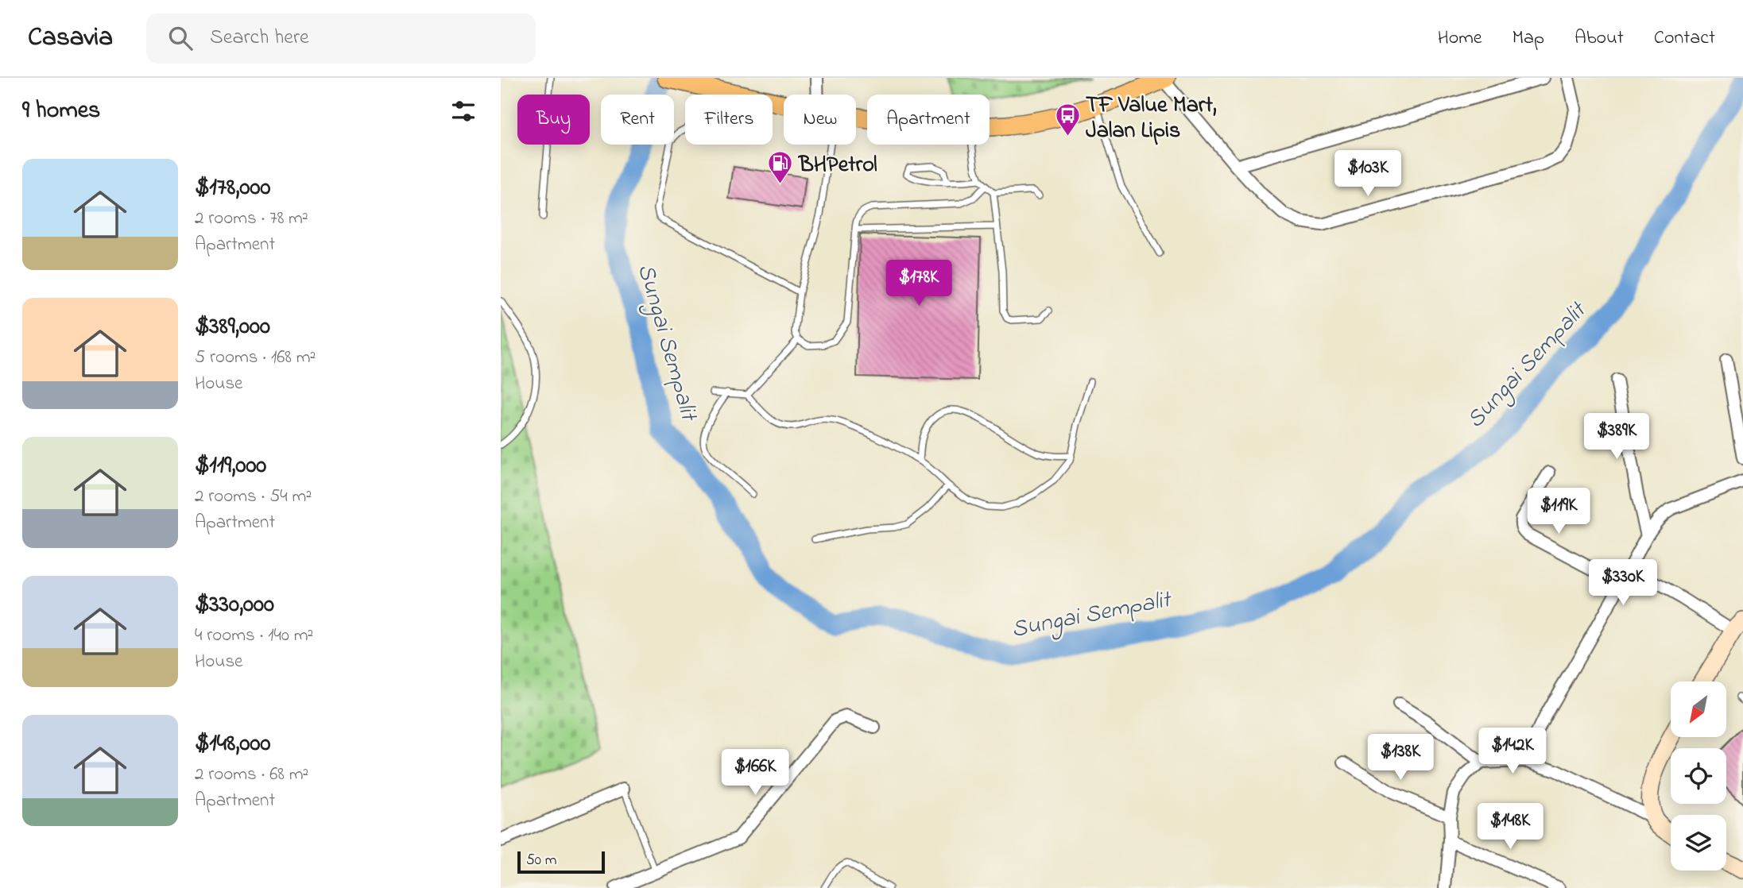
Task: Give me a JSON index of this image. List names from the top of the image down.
{
  "water": ["Sungai Sempalit"],
  "places": {
    "bus stop": ["TF Value Mart, Jalan Lipis"],
    "fuel station": ["BHPetrol"]
  },
  "scale_bar": "50 m",
  "north": "bottom left",
  "page": {
    "header": "Casavia",
    "search": "Search here",
    "nav": [
      "Home",
      "Map",
      "About",
      "Contact"
    ],
    "heading": "9 homes",
    "chip": [
      "Buy",
      "Rent",
      "Filters",
      "New",
      "Apartment"
    ],
    "list": [
      {
        "name": "$178,000",
        "note": "2 rooms · 78 m² · Apartment"
      },
      {
        "name": "$389,000",
        "note": "5 rooms · 168 m² · House"
      },
      {
        "name": "$119,000",
        "note": "2 rooms · 54 m² · Apartment"
      },
      {
        "name": "$330,000",
        "note": "4 rooms · 140 m² · House"
      },
      {
        "name": "$148,000",
        "note": "2 rooms · 68 m² · Apartment"
      }
    ],
    "price": [
      "$103K",
      "$178K",
      "$389K",
      "$119K",
      "$330K",
      "$142K",
      "$138K",
      "$166K",
      "$148K"
    ],
    "scale": "50 m"
  }
}
